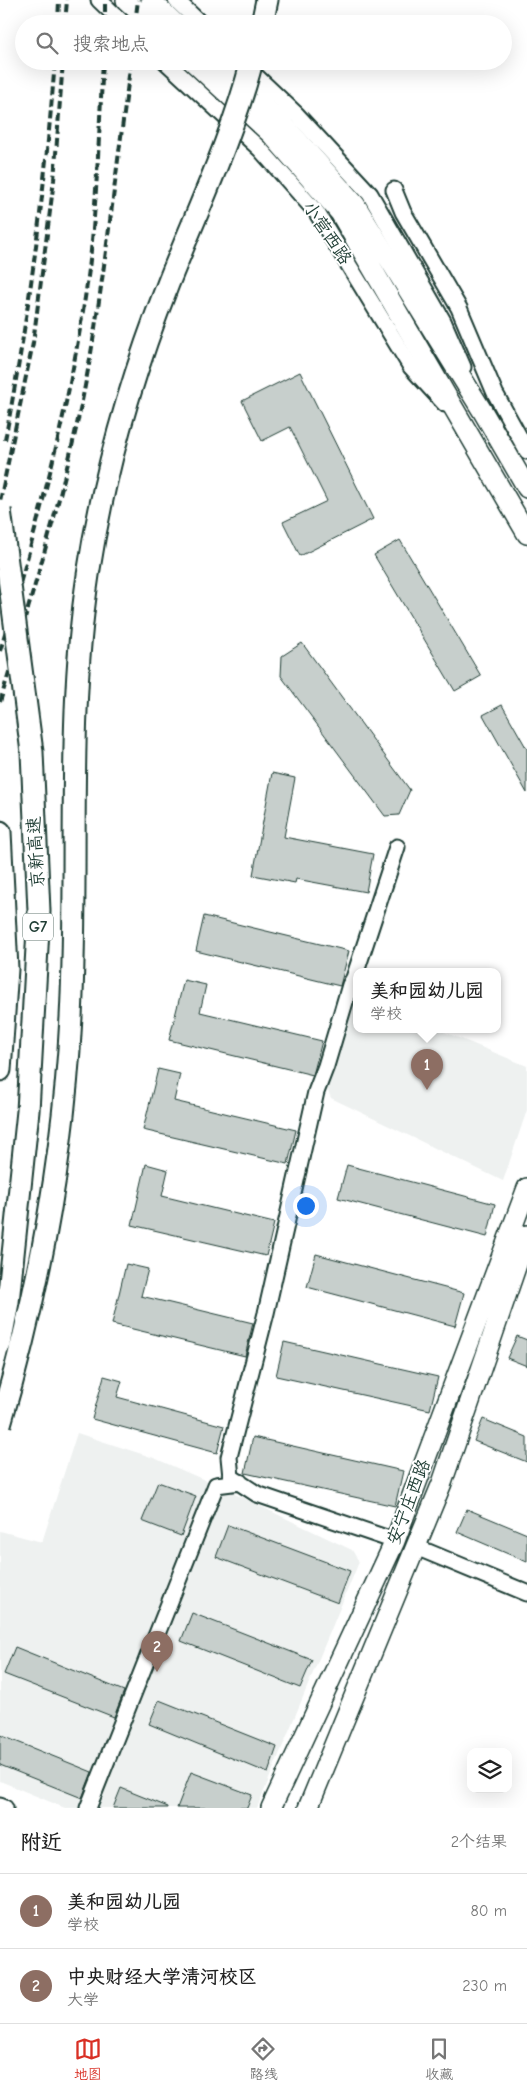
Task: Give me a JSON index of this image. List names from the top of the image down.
{
  "streets": {
    "highway": ["京新高速", "G7"],
    "main road": ["小营西路", "安宁庄西路"]
  },
  "page": {
    "search": "搜索地点",
    "popup": ["美和园幼儿园", "学校"],
    "pins": ["1", "2"],
    "heading": ["附近", "2个结果"],
    "list": [
      {
        "mark": "1",
        "name": "美和园幼儿园",
        "note": "学校",
        "value": "80 m"
      },
      {
        "mark": "2",
        "name": "中央财经大学清河校区",
        "note": "大学",
        "value": "230 m"
      }
    ],
    "nav": ["地图", "路线", "收藏"]
  }
}
